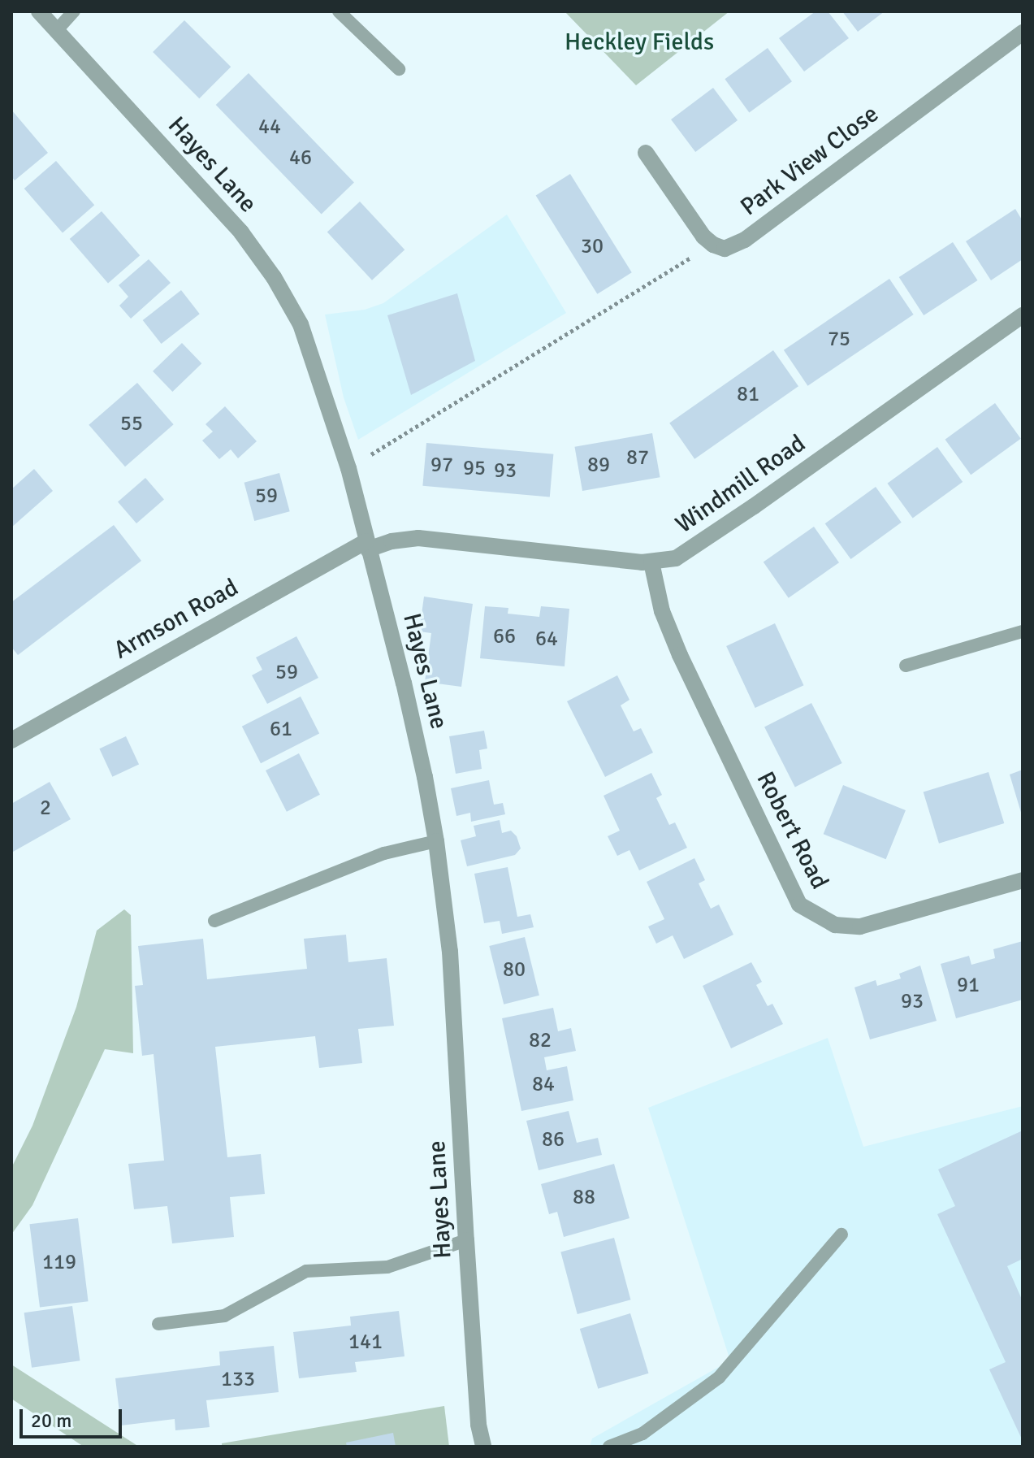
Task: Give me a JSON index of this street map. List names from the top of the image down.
{
  "streets": {
    "street": [
      "Park View Close",
      "Hayes Lane",
      "Windmill Road",
      "Armson Road",
      "Robert Road"
    ]
  },
  "crossings": [
    ["Hayes Lane", "Windmill Road"],
    ["Hayes Lane", "Armson Road"],
    ["Windmill Road", "Armson Road"],
    ["Windmill Road", "Robert Road"]
  ],
  "parks": ["Heckley Fields"],
  "house_numbers": [
    "44",
    "46",
    "30",
    "75",
    "81",
    "55",
    "87",
    "97",
    "89",
    "95",
    "93",
    "59",
    "66",
    "64",
    "59",
    "61",
    "2",
    "80",
    "91",
    "93",
    "82",
    "84",
    "86",
    "88",
    "119",
    "141",
    "133"
  ],
  "scale_bar": "20 m"
}
